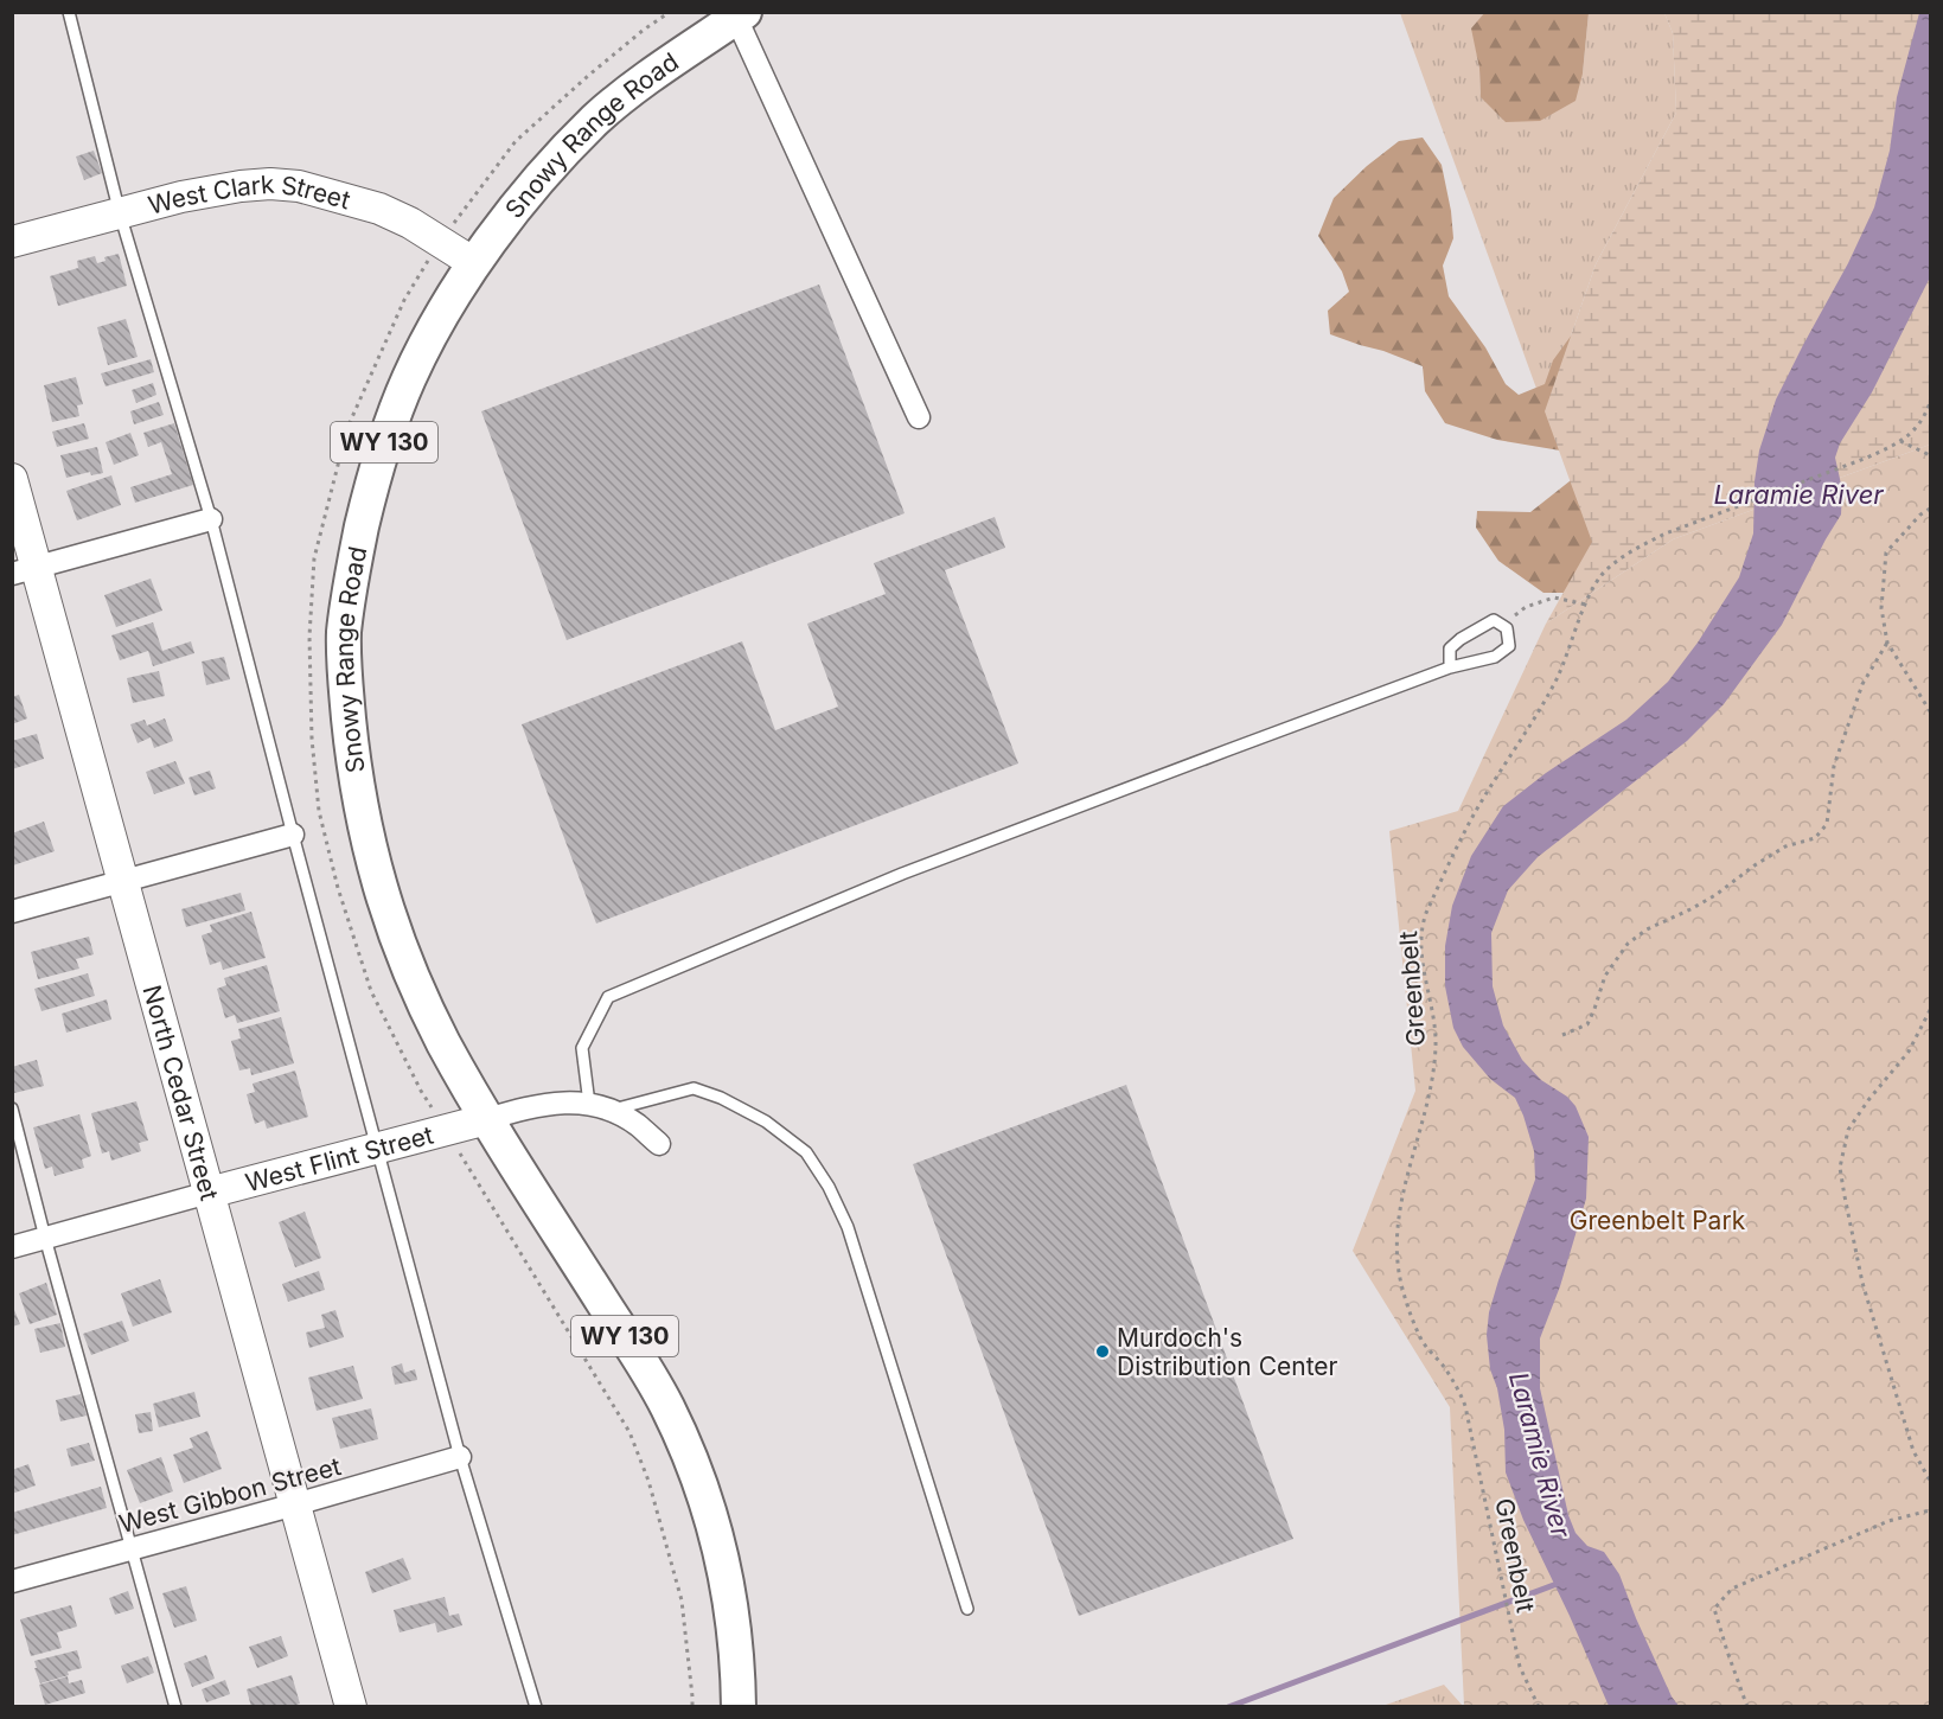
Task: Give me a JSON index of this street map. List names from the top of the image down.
{
  "streets": {
    "main road": ["Snowy Range Road", "WY 130"],
    "street": [
      "West Clark Street",
      "North Cedar Street",
      "West Flint Street",
      "West Gibbon Street"
    ],
    "path": ["Greenbelt"]
  },
  "crossings": [
    ["Snowy Range Road", "West Clark Street"],
    ["Snowy Range Road", "West Flint Street"],
    ["North Cedar Street", "West Flint Street"],
    ["North Cedar Street", "West Gibbon Street"]
  ],
  "water": ["Laramie River"],
  "parks": ["Greenbelt Park"],
  "places": ["Murdoch's Distribution Center"]
}
